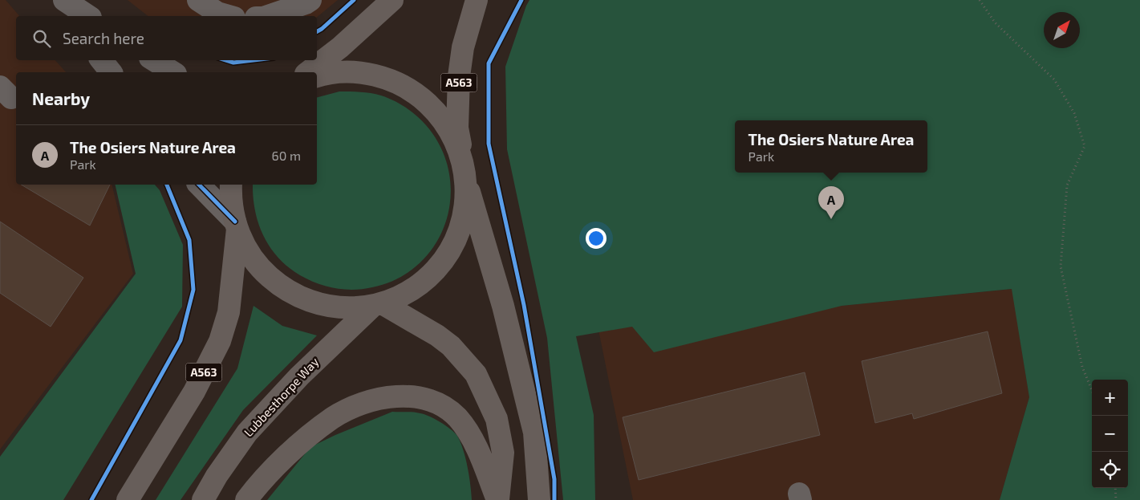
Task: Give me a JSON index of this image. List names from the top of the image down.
{
  "streets": {
    "highway": ["A563", "Lubbesthorpe Way"]
  },
  "north": "top right",
  "page": {
    "search": "Search here",
    "heading": "Nearby",
    "popup": ["The Osiers Nature Area", "Park"],
    "list": [
      {
        "mark": "A",
        "name": "The Osiers Nature Area",
        "note": "Park",
        "value": "60 m"
      }
    ],
    "pins": "A",
    "map_buttons": ["+", "−"]
  }
}
